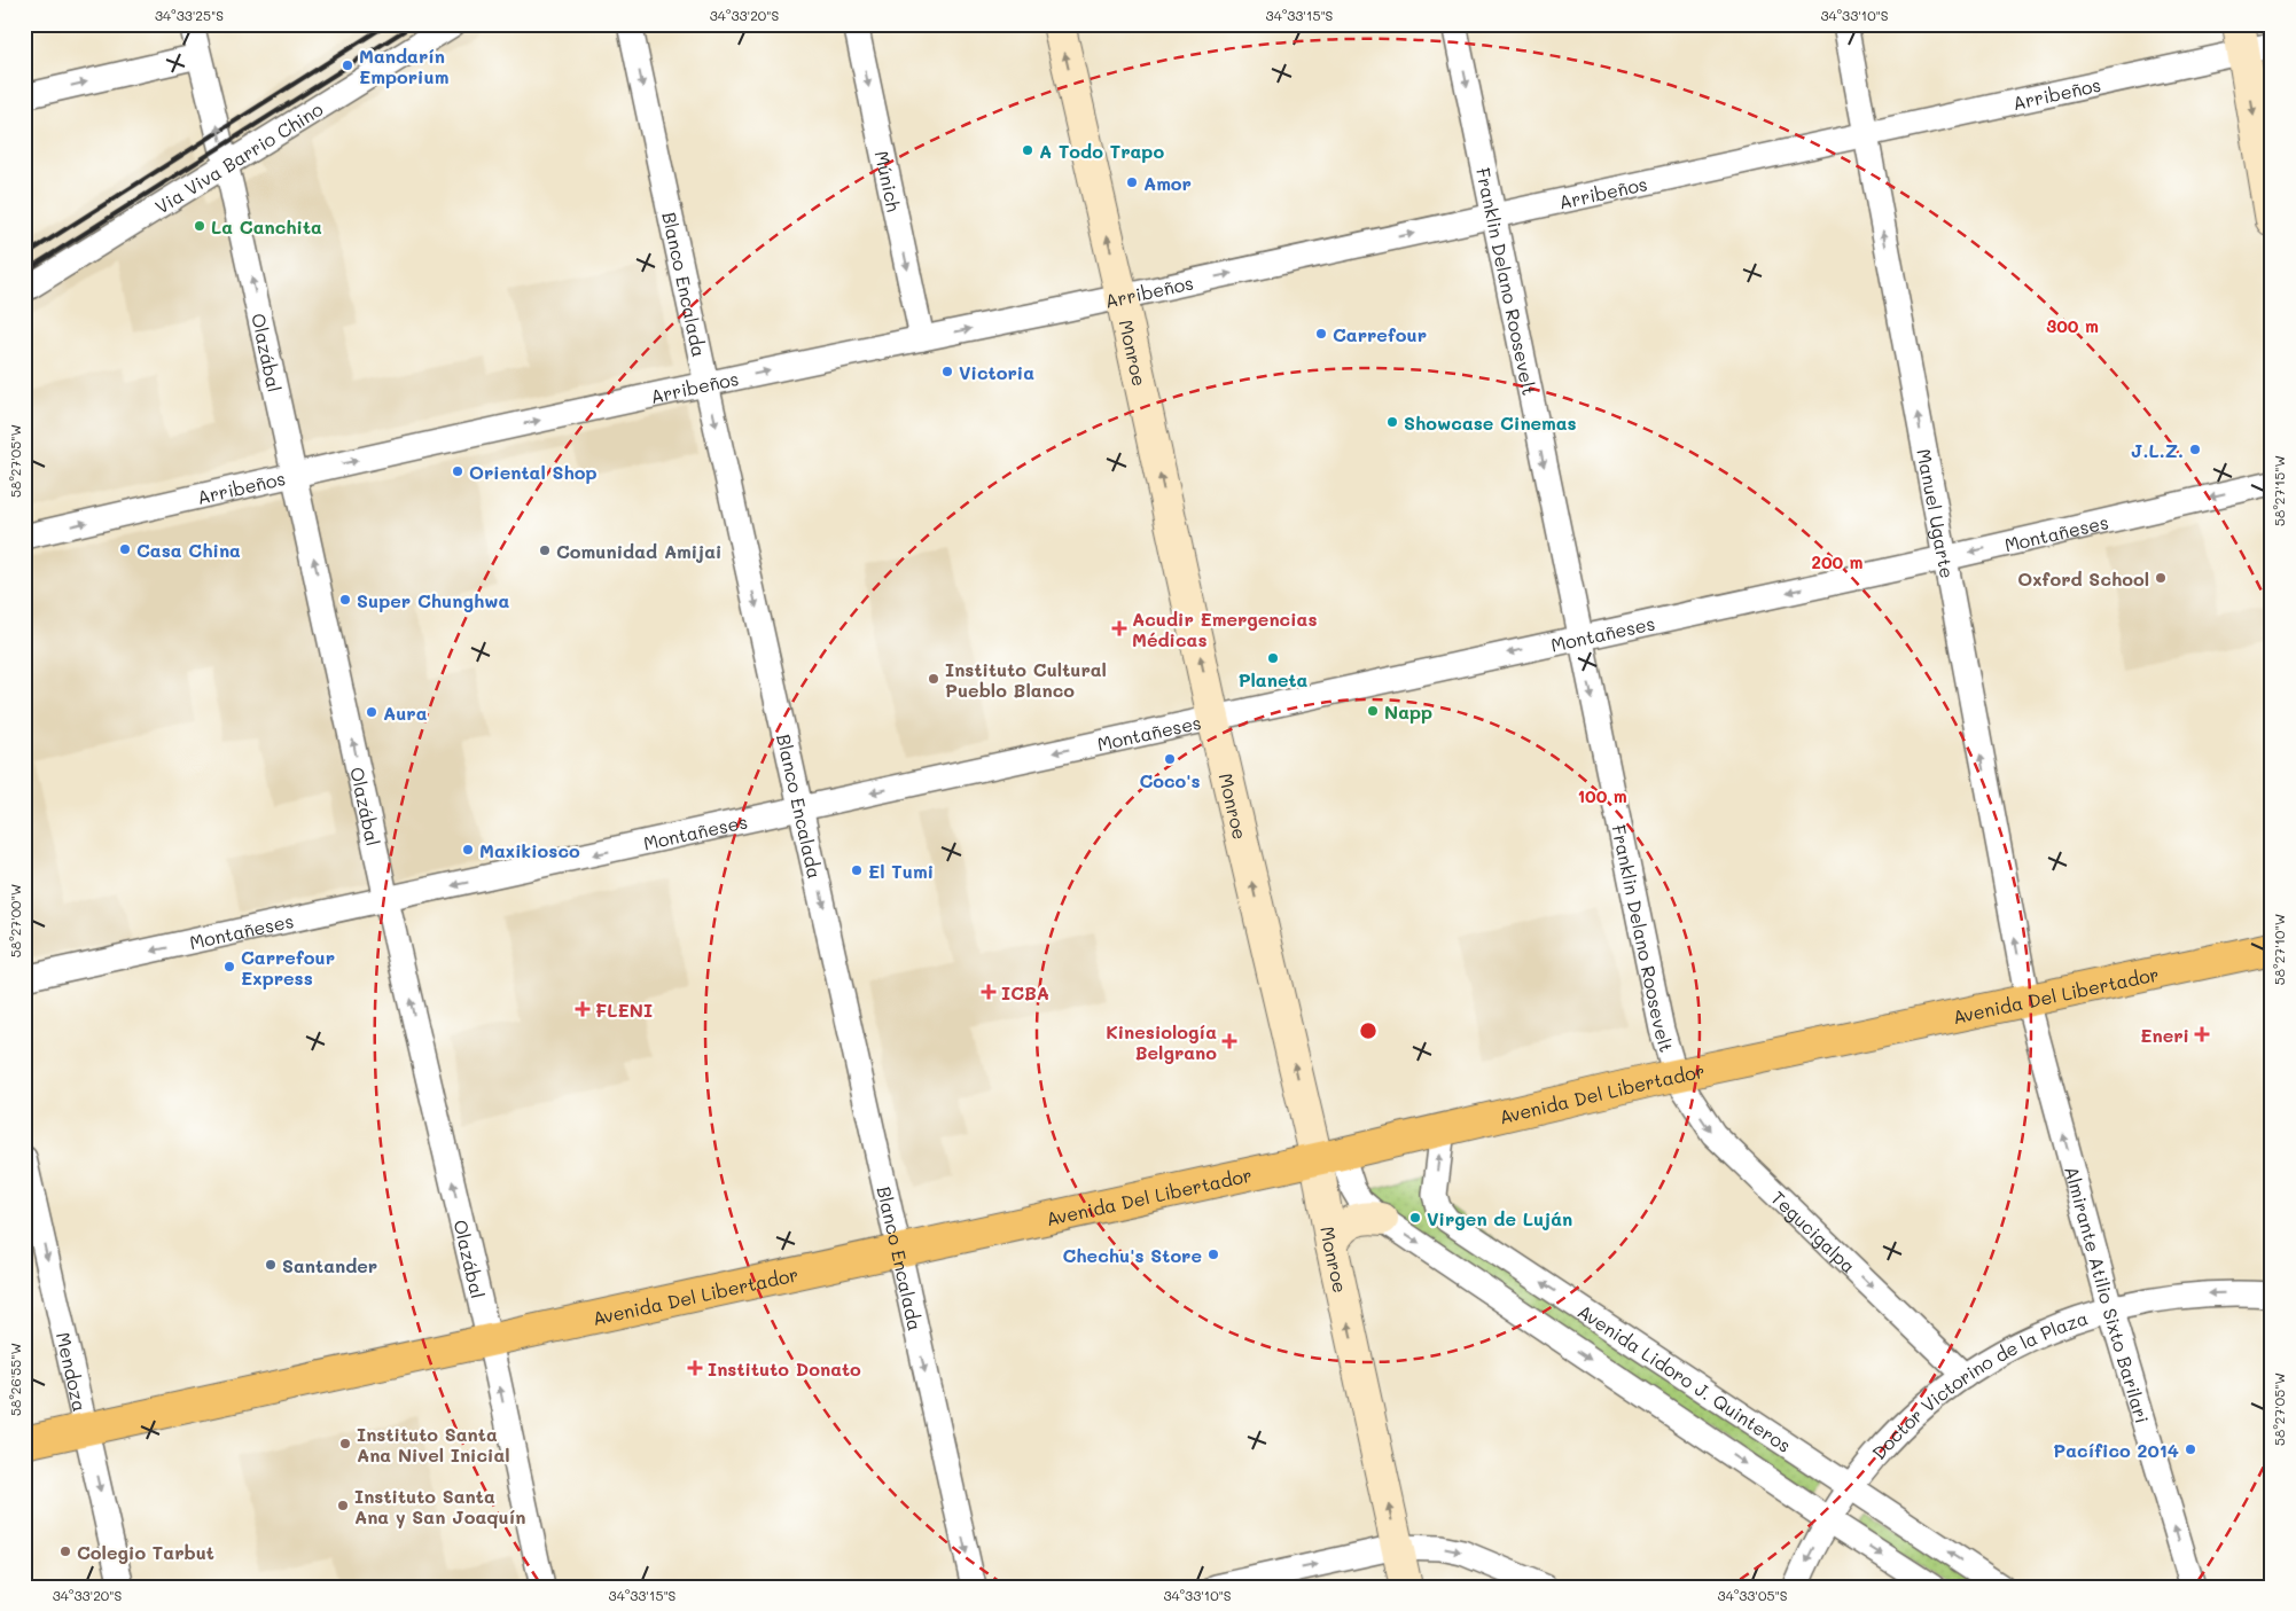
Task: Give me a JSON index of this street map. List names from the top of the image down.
{
  "streets": {
    "main road": ["Monroe", "Avenida Del Libertador"],
    "street": [
      "Arribeños",
      "Via Viva Barrio Chino",
      "Múnich",
      "Franklin Delano Roosevelt",
      "Blanco Encalada",
      "Olazábal",
      "Manuel Ugarte",
      "Montañeses",
      "Tegucigalpa",
      "Almirante Atilio Sixto Barilari",
      "Mendoza",
      "Avenida Lidoro J. Quinteros",
      "Doctor Victorino de la Plaza"
    ]
  },
  "crossings": [
    ["Arribeños", "Múnich"],
    ["Arribeños", "Franklin Delano Roosevelt"],
    ["Arribeños", "Blanco Encalada"],
    ["Arribeños", "Olazábal"],
    ["Arribeños", "Monroe"],
    ["Arribeños", "Manuel Ugarte"],
    ["Via Viva Barrio Chino", "Olazábal"],
    ["Franklin Delano Roosevelt", "Montañeses"],
    ["Franklin Delano Roosevelt", "Avenida Del Libertador"],
    ["Franklin Delano Roosevelt", "Tegucigalpa"],
    ["Blanco Encalada", "Montañeses"],
    ["Blanco Encalada", "Avenida Del Libertador"],
    ["Olazábal", "Montañeses"],
    ["Olazábal", "Avenida Del Libertador"],
    ["Monroe", "Montañeses"],
    ["Monroe", "Avenida Del Libertador"],
    ["Monroe", "Avenida Lidoro J. Quinteros"],
    ["Manuel Ugarte", "Montañeses"],
    ["Manuel Ugarte", "Avenida Del Libertador"],
    ["Manuel Ugarte", "Almirante Atilio Sixto Barilari"],
    ["Avenida Del Libertador", "Tegucigalpa"],
    ["Avenida Del Libertador", "Almirante Atilio Sixto Barilari"],
    ["Avenida Del Libertador", "Mendoza"],
    ["Avenida Del Libertador", "Avenida Lidoro J. Quinteros"],
    ["Tegucigalpa", "Doctor Victorino de la Plaza"],
    ["Almirante Atilio Sixto Barilari", "Doctor Victorino de la Plaza"],
    ["Avenida Lidoro J. Quinteros", "Doctor Victorino de la Plaza"]
  ],
  "one_way": [
    "Arribeños",
    "Múnich",
    "Franklin Delano Roosevelt",
    "Blanco Encalada",
    "Olazábal",
    "Monroe",
    "Manuel Ugarte",
    "Montañeses",
    "Tegucigalpa",
    "Almirante Atilio Sixto Barilari",
    "Mendoza",
    "Doctor Victorino de la Plaza"
  ],
  "places": {
    "other": [
      "Mandarín Emporium",
      "A Todo Trapo",
      "Amor",
      "La Canchita",
      "Carrefour",
      "Victoria",
      "Showcase Cinemas",
      "J.L.Z.",
      "Oriental Shop",
      "Casa China",
      "Comunidad Amijai",
      "Oxford School",
      "Super Chunghwa",
      "Planeta",
      "Instituto Cultural Pueblo Blanco",
      "Napp",
      "Aura",
      "Coco's",
      "Maxikiosco",
      "El Tumi",
      "Carrefour Express",
      "Virgen de Luján",
      "Chechu's Store",
      "Santander",
      "Instituto Santa Ana Nivel Inicial",
      "Pacífico 2014",
      "Instituto Santa Ana y San Joaquín",
      "Colegio Tarbut"
    ],
    "health": [
      "Acudir Emergencias Médicas",
      "ICBA",
      "FLENI",
      "Eneri",
      "Kinesiología Belgrano",
      "Instituto Donato"
    ]
  },
  "coordinates": [
    "34°33'25\"S",
    "34°33'20\"S",
    "34°33'15\"S",
    "34°33'10\"S",
    "58°27'05\"W",
    "58°27'15\"W",
    "58°27'00\"W",
    "58°27'10\"W",
    "58°26'55\"W",
    "34°33'05\"S"
  ],
  "rings": ["300 m", "200 m", "100 m"]
}
